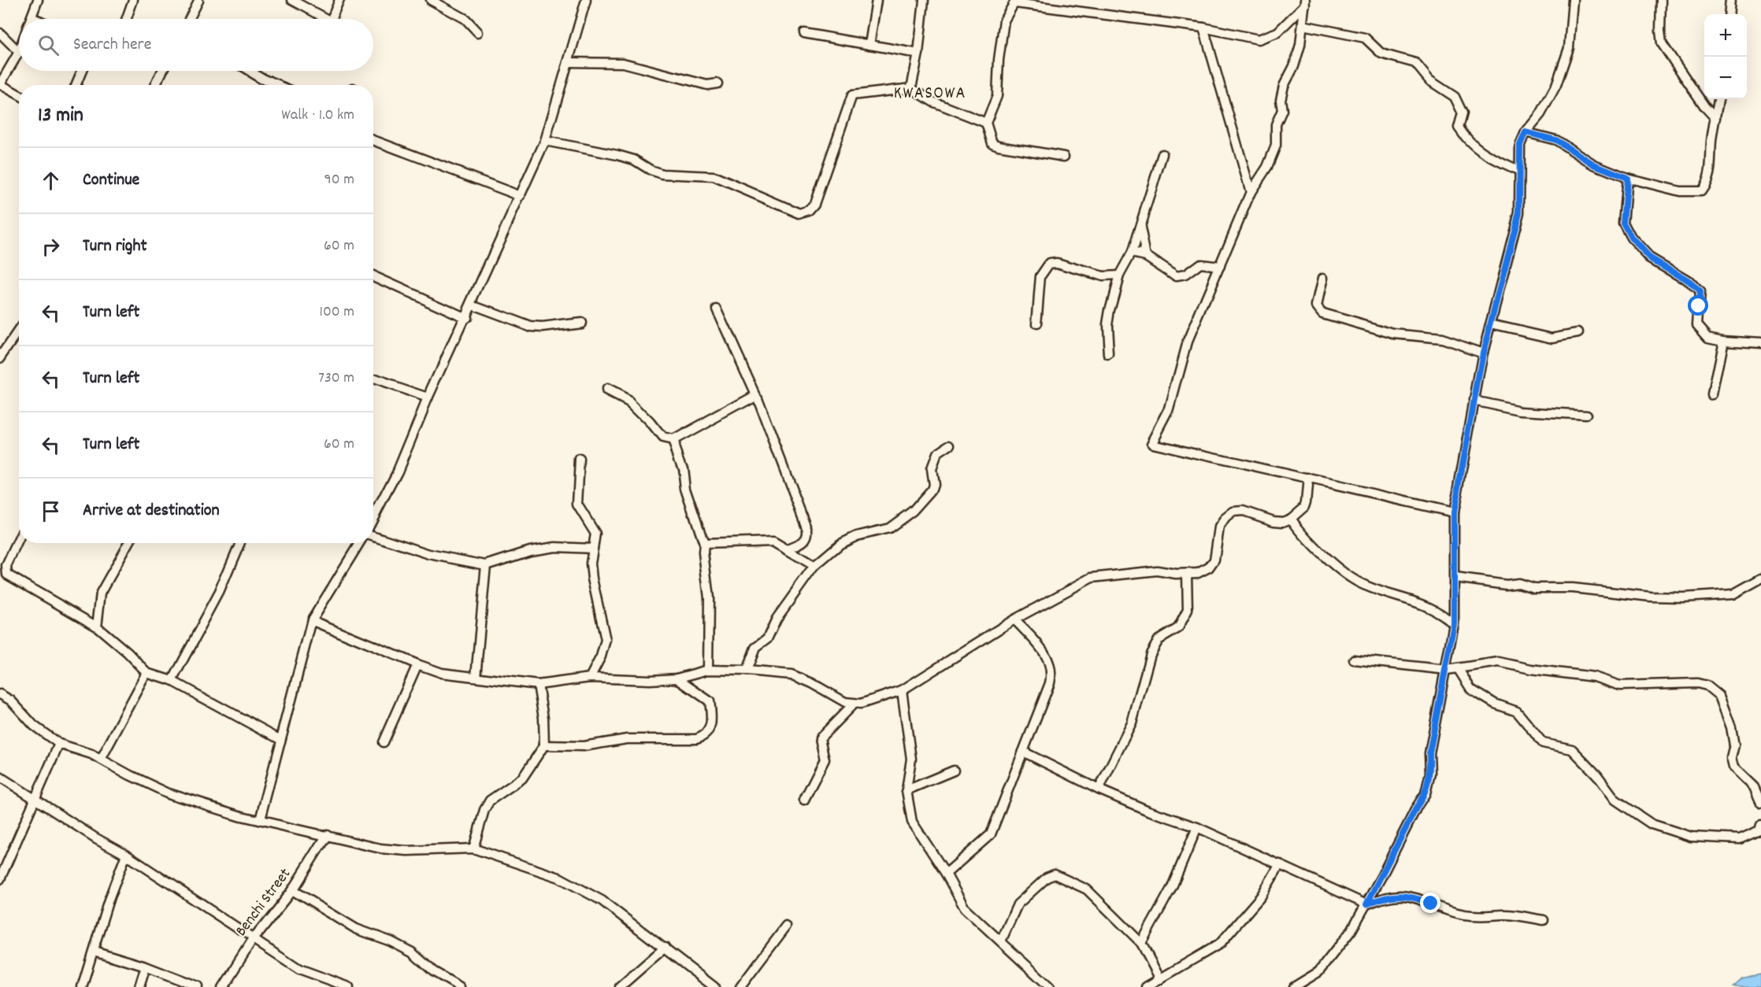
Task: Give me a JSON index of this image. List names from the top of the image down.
{
  "streets": {
    "street": ["Benchi Street"]
  },
  "districts": ["KWASOWA"],
  "page": {
    "map_buttons": ["+", "−"],
    "search": "Search here",
    "heading": ["13 min", "Walk · 1.0 km"],
    "list": [
      ["Continue", "90 m"],
      ["Turn right", "60 m"],
      ["Turn left", "100 m"],
      ["Turn left", "730 m"],
      ["Turn left", "60 m"],
      "Arrive at destination"
    ]
  }
}
